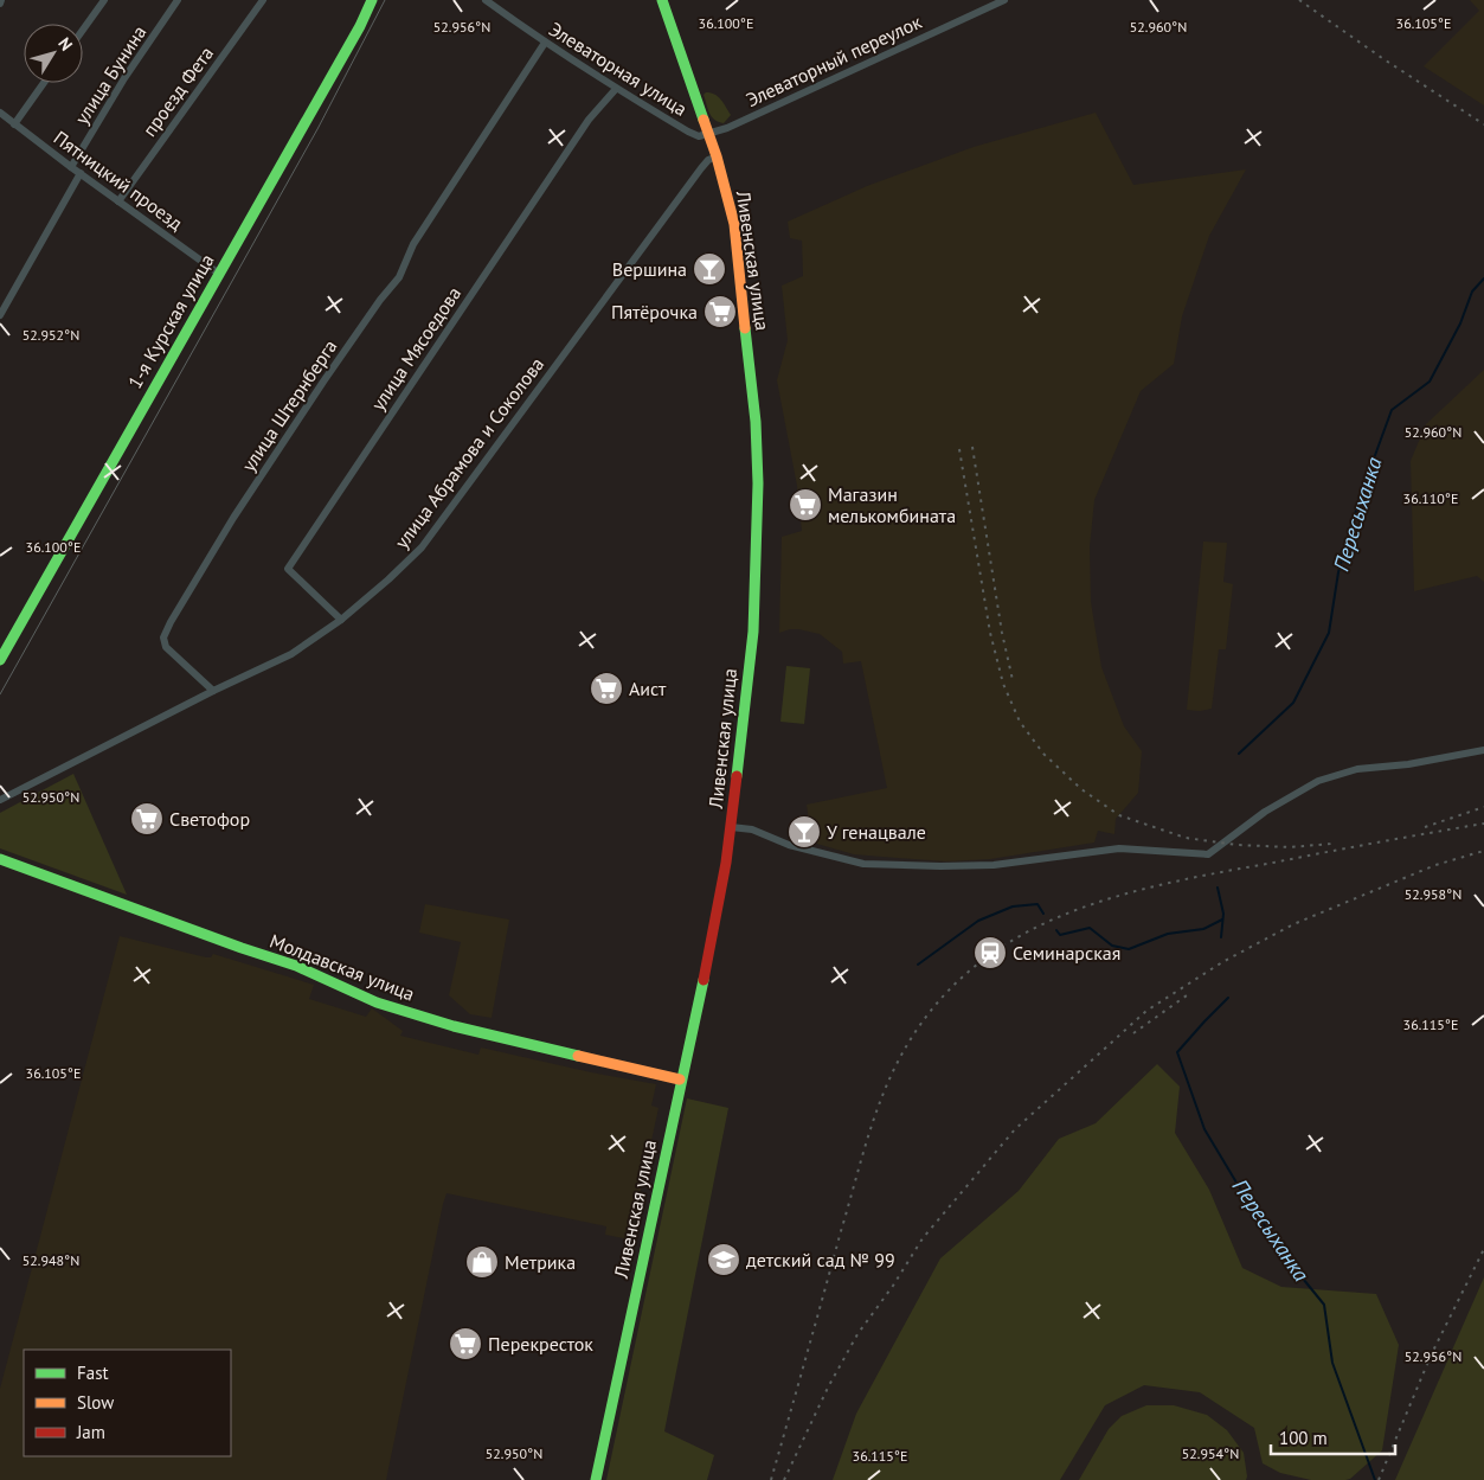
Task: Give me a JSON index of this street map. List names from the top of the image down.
{
  "streets": {
    "main road": ["Ливенская улица", "1-я Курская улица", "Молдавская улица"],
    "street": [
      "Элеваторный переулок",
      "Элеваторная улица",
      "улица Бунина",
      "проезд Фета",
      "Пятницкий проезд",
      "улица Мясоедова",
      "улица Штернберга",
      "улица Абрамова и Соколова"
    ]
  },
  "crossings": [
    ["Элеваторный переулок", "Элеваторная улица"],
    ["Элеваторный переулок", "Ливенская улица"],
    ["Элеваторная улица", "Ливенская улица"],
    ["Элеваторная улица", "улица Мясоедова"],
    ["Элеваторная улица", "улица Штернберга"],
    ["улица Бунина", "Пятницкий проезд"],
    ["проезд Фета", "Пятницкий проезд"],
    ["Пятницкий проезд", "1-я Курская улица"],
    ["Ливенская улица", "улица Абрамова и Соколова"],
    ["Ливенская улица", "Молдавская улица"],
    ["улица Мясоедова", "улица Абрамова и Соколова"],
    ["улица Штернберга", "улица Абрамова и Соколова"]
  ],
  "water": ["Пересыханка"],
  "places": {
    "bar": ["Вершина", "У генацвале"],
    "supermarket": [
      "Пятёрочка",
      "Магазин мелькомбината",
      "Аист",
      "Светофор",
      "Перекресток"
    ],
    "station": ["Семинарская"],
    "school or university": ["детский сад № 99"],
    "shop": ["Метрика"]
  },
  "legend": ["Fast", "Slow", "Jam"],
  "scale_bar": "100 m",
  "north": "top right",
  "coordinates": [
    "36.100°E",
    "36.105°E",
    "52.956°N",
    "52.960°N",
    "52.952°N",
    "36.110°E",
    "52.950°N",
    "52.958°N",
    "36.115°E",
    "52.948°N",
    "52.954°N"
  ]
}
